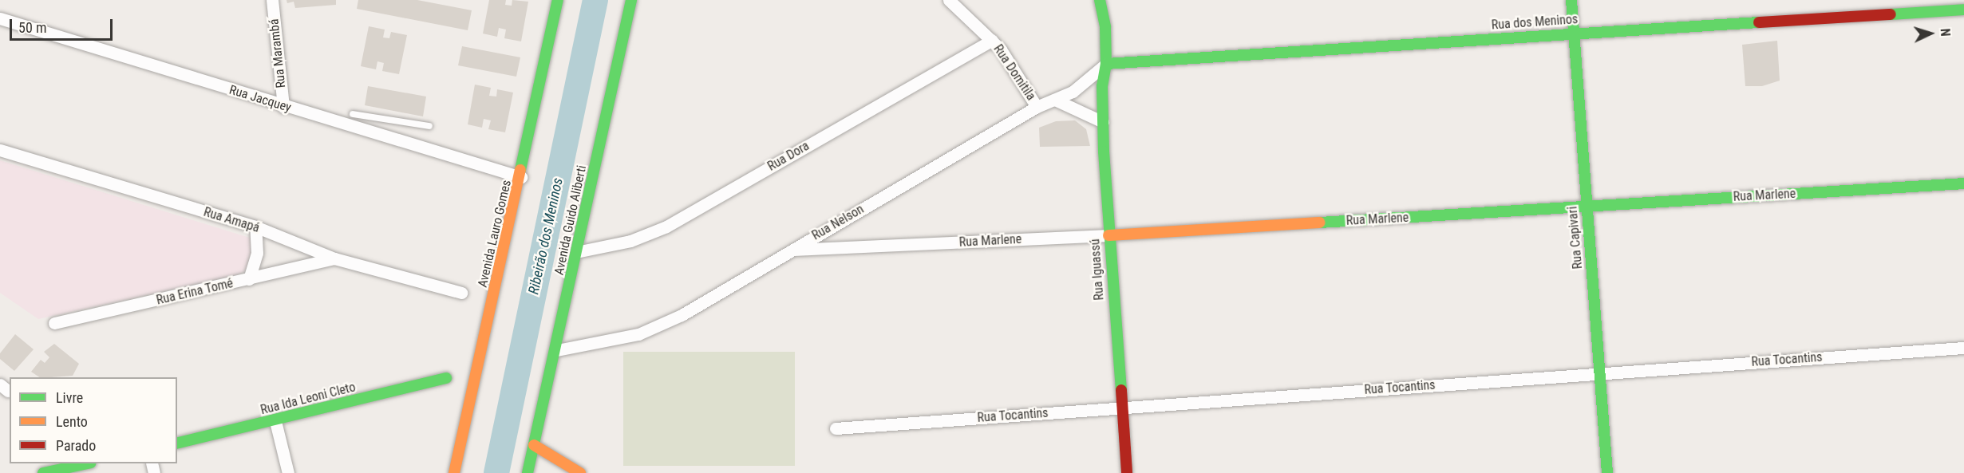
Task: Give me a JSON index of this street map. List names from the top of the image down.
{
  "streets": {
    "street": [
      "Rua dos Meninos",
      "Rua Marambá",
      "Rua Domitila",
      "Rua Jacquey",
      "Rua Dora",
      "Rua Marlene",
      "Rua Amapá",
      "Avenida Guido Aliberti",
      "Rua Nelson",
      "Avenida Lauro Gomes",
      "Rua Capivari",
      "Rua Iguassú",
      "Rua Erina Tomé",
      "Rua Tocantins",
      "Rua Ida Leoni Cleto"
    ]
  },
  "crossings": [
    ["Rua dos Meninos", "Rua Nelson"],
    ["Rua dos Meninos", "Rua Capivari"],
    ["Rua dos Meninos", "Rua Iguassú"],
    ["Rua Marambá", "Rua Jacquey"],
    ["Rua Domitila", "Rua Dora"],
    ["Rua Domitila", "Rua Nelson"],
    ["Rua Jacquey", "Avenida Lauro Gomes"],
    ["Rua Dora", "Avenida Guido Aliberti"],
    ["Rua Marlene", "Rua Nelson"],
    ["Rua Marlene", "Rua Capivari"],
    ["Rua Marlene", "Rua Iguassú"],
    ["Rua Amapá", "Rua Erina Tomé"],
    ["Avenida Guido Aliberti", "Rua Nelson"],
    ["Rua Nelson", "Rua Iguassú"],
    ["Rua Capivari", "Rua Tocantins"],
    ["Rua Iguassú", "Rua Tocantins"]
  ],
  "water": ["Ribeirão dos Meninos"],
  "legend": ["Livre", "Lento", "Parado"],
  "scale_bar": "50 m",
  "north": "right"
}
